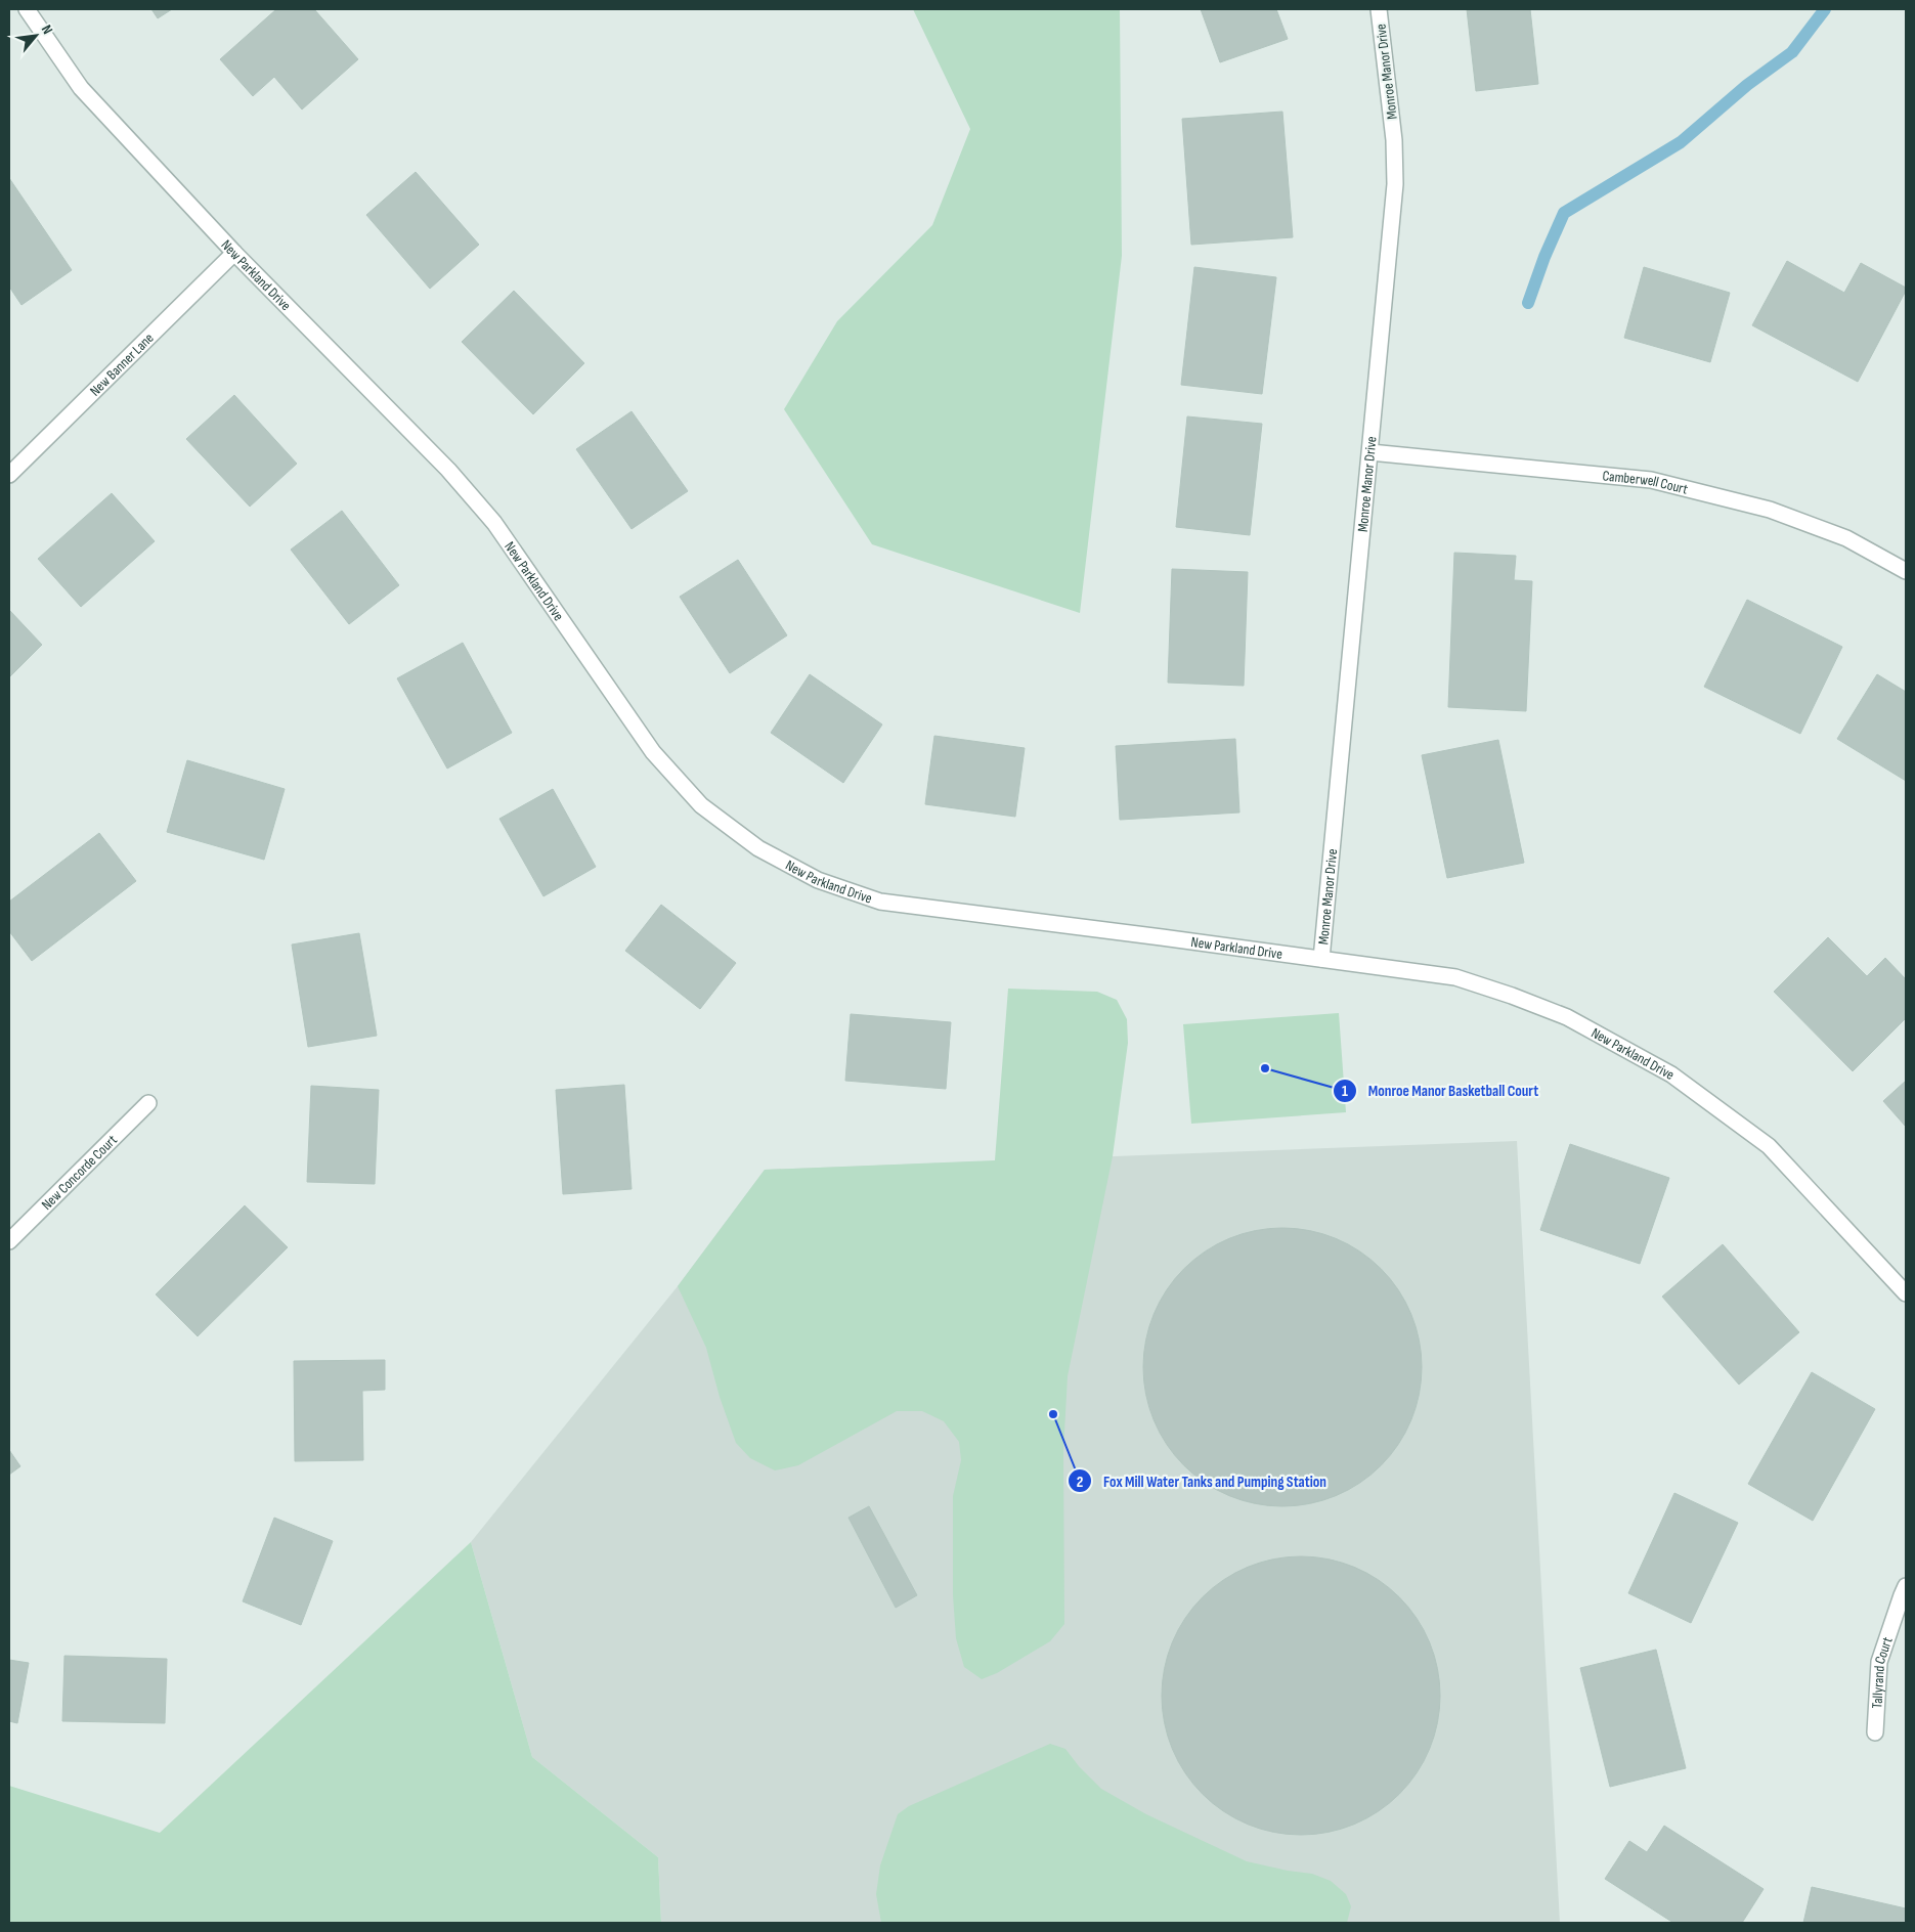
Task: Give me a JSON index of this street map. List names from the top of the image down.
{
  "streets": {
    "street": [
      "Monroe Manor Drive",
      "New Parkland Drive",
      "New Banner Lane",
      "Camberwell Court",
      "New Concorde Court",
      "Tallyrand Court"
    ]
  },
  "crossings": [
    ["Monroe Manor Drive", "New Parkland Drive"],
    ["Monroe Manor Drive", "Camberwell Court"],
    ["New Parkland Drive", "New Banner Lane"]
  ],
  "places": ["Monroe Manor Basketball Court", "Fox Mill Water Tanks and Pumping Station"],
  "north": "top right"
}
